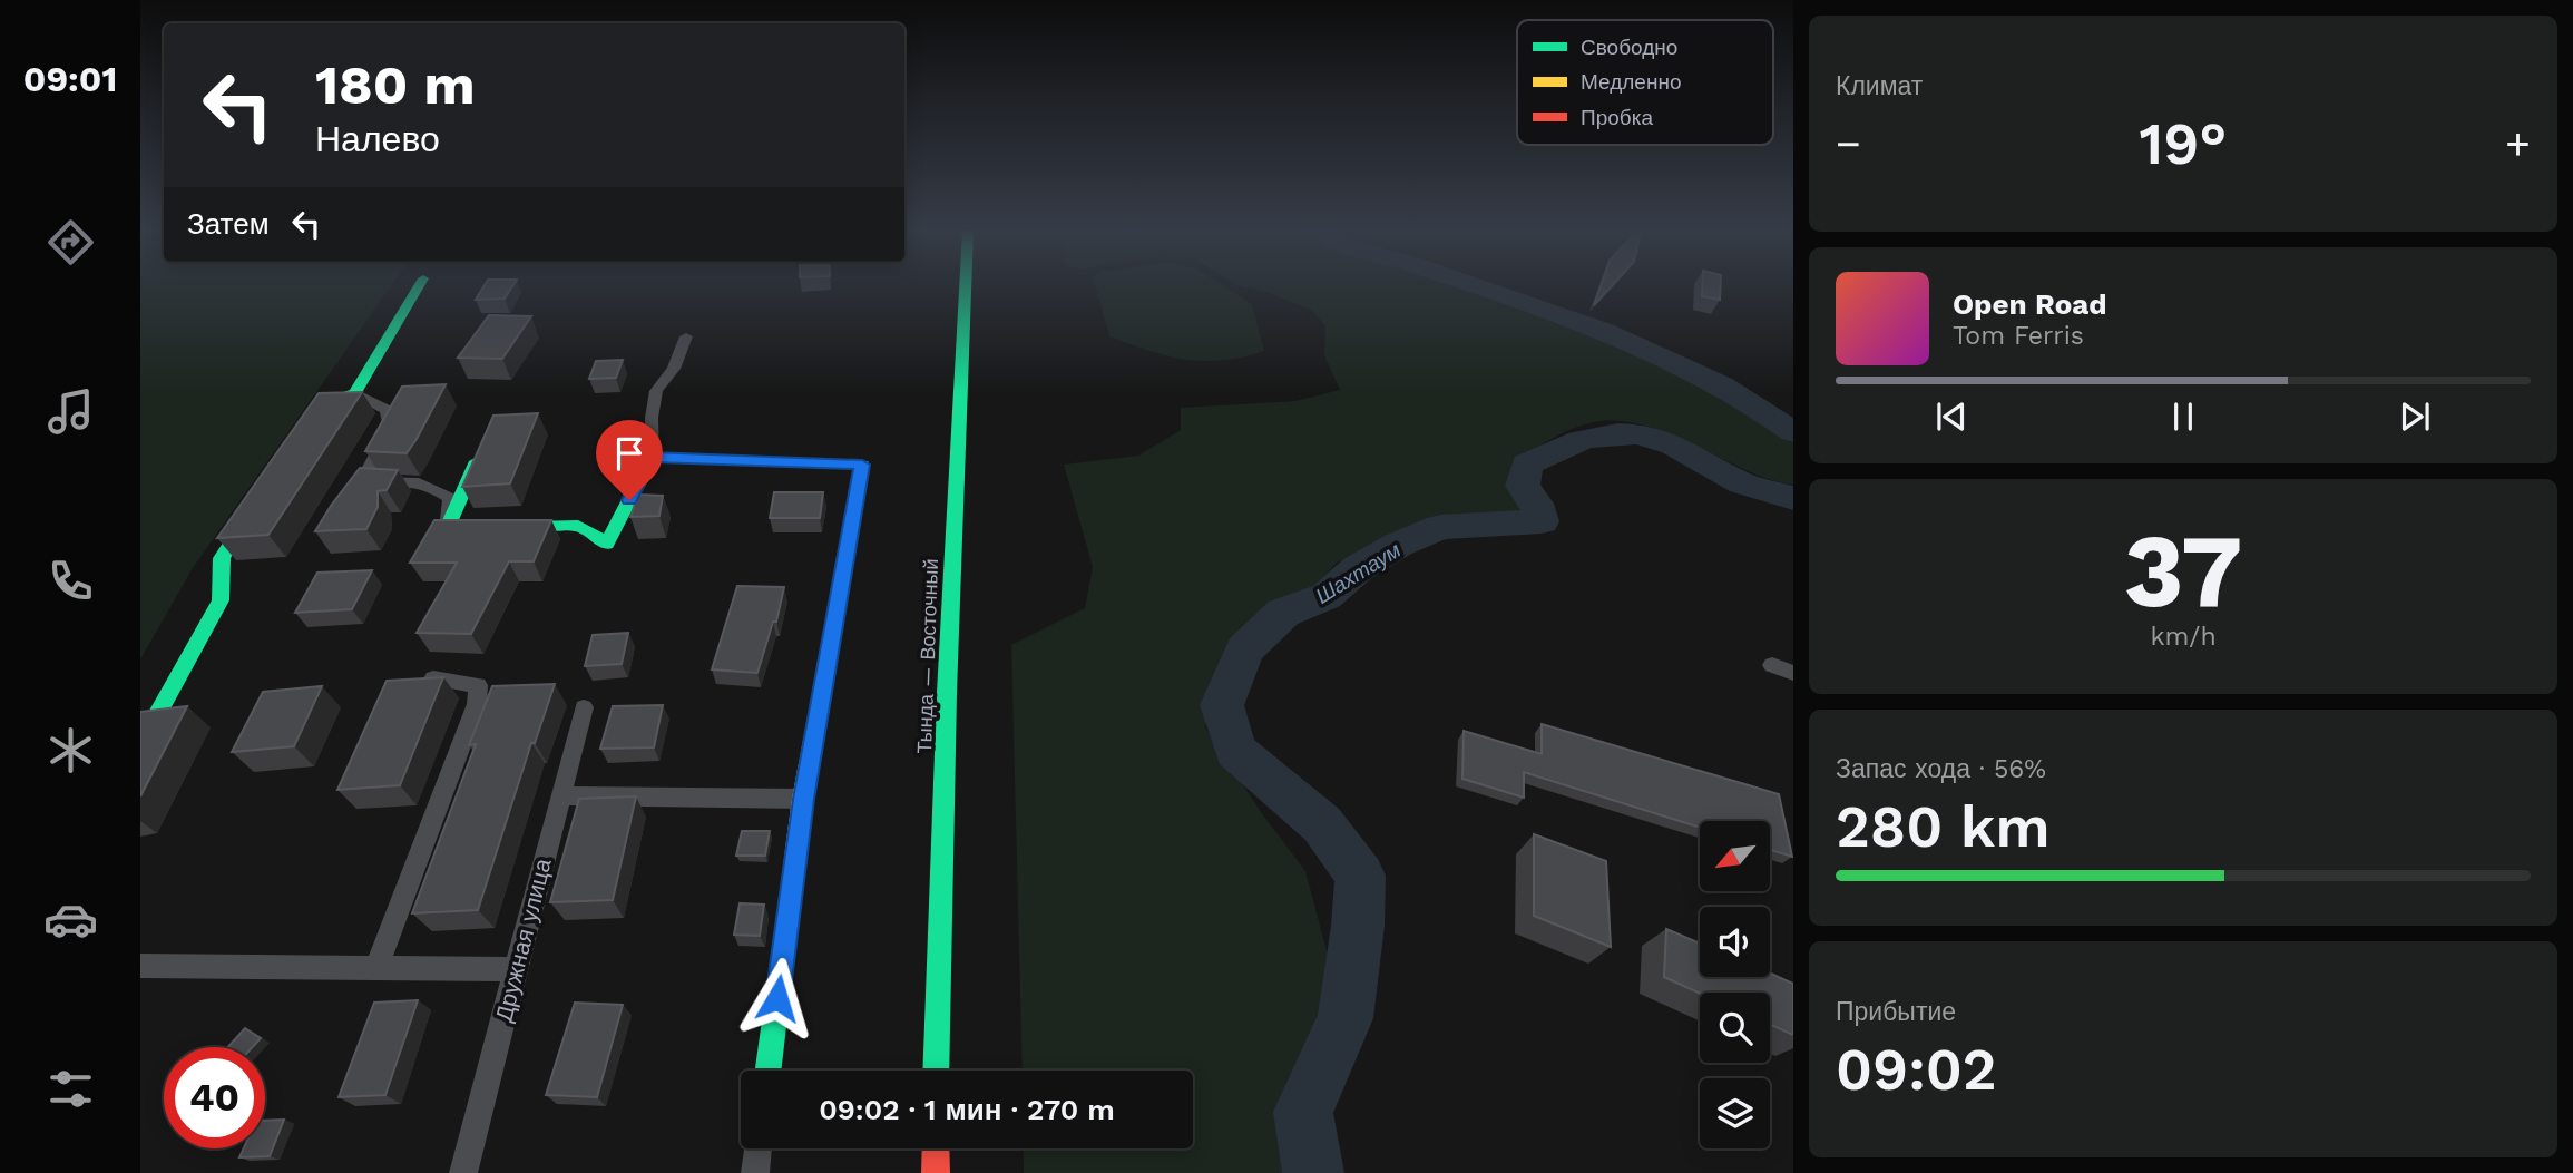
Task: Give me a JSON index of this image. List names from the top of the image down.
{
  "streets": {
    "street": ["Тында — Восточный", "Дружная улица"]
  },
  "water": ["Шахтаум"],
  "legend": ["Свободно", "Медленно", "Пробка"],
  "north": "bottom left",
  "page": {
    "tabs": "09:01",
    "tile": [
      "Климат",
      ["37", "km/h"],
      ["Запас хода · 56%", "280 km"],
      ["Прибытие", "09:02"]
    ],
    "turn": ["180 m", "Налево"],
    "heat": ["−", "19°", "+"],
    "then": "Затем",
    "song": ["Open Road", "Tom Ferris"],
    "limit": "40",
    "trip": "09:02 · 1 мин · 270 m"
  }
}
